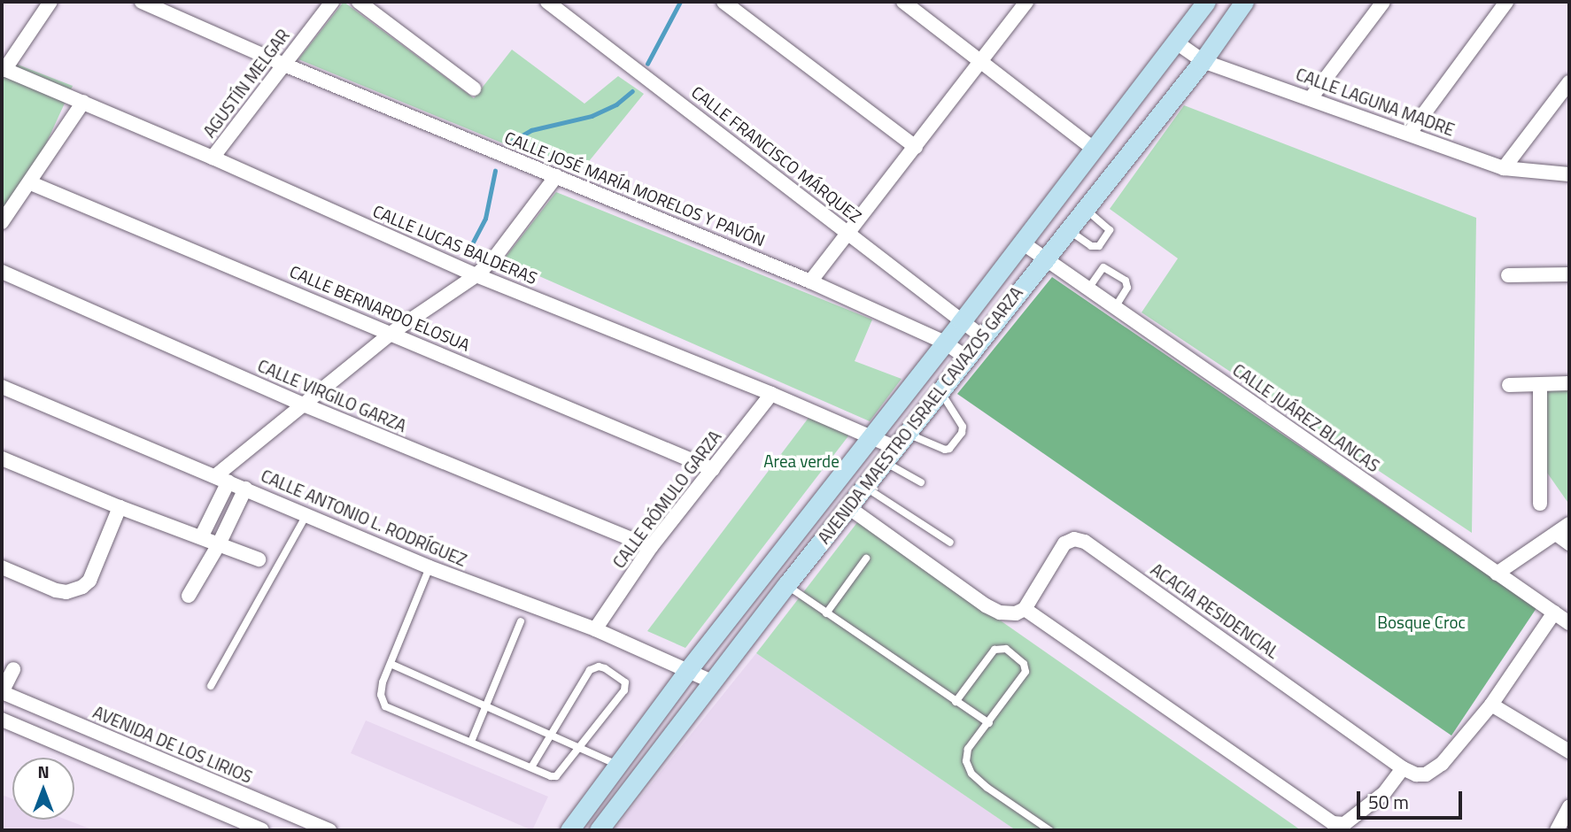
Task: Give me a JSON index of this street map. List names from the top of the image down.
{
  "streets": {
    "main road": ["AVENIDA MAESTRO ISRAEL CAVAZOS GARZA"],
    "street": [
      "AGUSTÍN MELGAR",
      "CALLE LAGUNA MADRE",
      "CALLE FRANCISCO MÁRQUEZ",
      "CALLE JOSÉ MARÍA MORELOS Y PAVÓN",
      "CALLE LUCAS BALDERAS",
      "CALLE BERNARDO ELOSUA",
      "CALLE VIRGILO GARZA",
      "CALLE JUÁREZ BLANCAS",
      "CALLE RÓMULO GARZA",
      "CALLE ANTONIO L. RODRÍGUEZ",
      "ACACIA RESIDENCIAL",
      "AVENIDA DE LOS LIRIOS"
    ]
  },
  "crossings": [
    ["AGUSTÍN MELGAR", "CALLE JOSÉ MARÍA MORELOS Y PAVÓN"],
    ["AGUSTÍN MELGAR", "CALLE LUCAS BALDERAS"],
    ["CALLE LAGUNA MADRE", "AVENIDA MAESTRO ISRAEL CAVAZOS GARZA"],
    ["CALLE FRANCISCO MÁRQUEZ", "AVENIDA MAESTRO ISRAEL CAVAZOS GARZA"],
    ["CALLE JOSÉ MARÍA MORELOS Y PAVÓN", "AVENIDA MAESTRO ISRAEL CAVAZOS GARZA"],
    ["CALLE LUCAS BALDERAS", "AVENIDA MAESTRO ISRAEL CAVAZOS GARZA"],
    ["CALLE LUCAS BALDERAS", "CALLE RÓMULO GARZA"],
    ["CALLE BERNARDO ELOSUA", "CALLE RÓMULO GARZA"],
    ["CALLE VIRGILO GARZA", "CALLE RÓMULO GARZA"],
    ["AVENIDA MAESTRO ISRAEL CAVAZOS GARZA", "CALLE JUÁREZ BLANCAS"],
    ["AVENIDA MAESTRO ISRAEL CAVAZOS GARZA", "CALLE ANTONIO L. RODRÍGUEZ"],
    ["CALLE RÓMULO GARZA", "CALLE ANTONIO L. RODRÍGUEZ"]
  ],
  "parks": ["Area verde", "Bosque Croc"],
  "scale_bar": "50 m",
  "north": "top"
}
